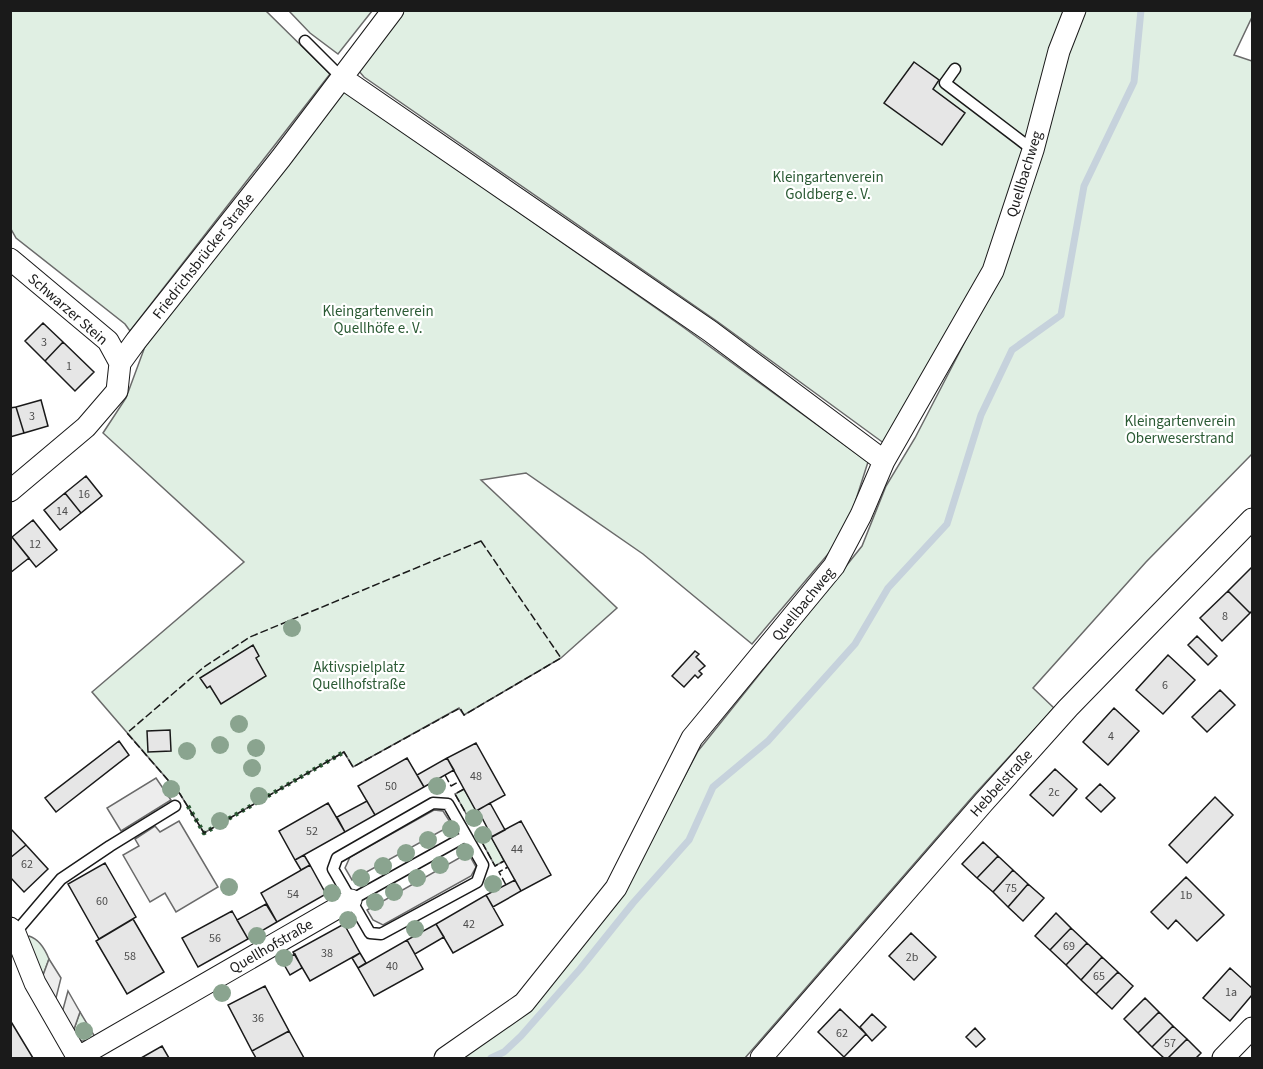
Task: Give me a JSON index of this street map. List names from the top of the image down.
{
  "streets": {
    "street": [
      "Quellbachweg",
      "Friedrichsbrücker Straße",
      "Schwarzer Stein",
      "Hebbelstraße",
      "Quellhofstraße"
    ]
  },
  "crossings": [
    ["Friedrichsbrücker Straße", "Schwarzer Stein"]
  ],
  "parks": [
    "Kleingartenverein Goldberg e. V.",
    "Kleingartenverein Quellhöfe e. V.",
    "Kleingartenverein Oberweserstrand",
    "Aktivspielplatz Quellhofstraße"
  ],
  "house_numbers": [
    "3",
    "1",
    "3",
    "16",
    "14",
    "12",
    "8",
    "6",
    "4",
    "48",
    "50",
    "2c",
    "52",
    "44",
    "62",
    "75",
    "54",
    "1b",
    "60",
    "42",
    "56",
    "69",
    "38",
    "58",
    "2b",
    "40",
    "65",
    "1a",
    "36",
    "62",
    "57"
  ]
}
